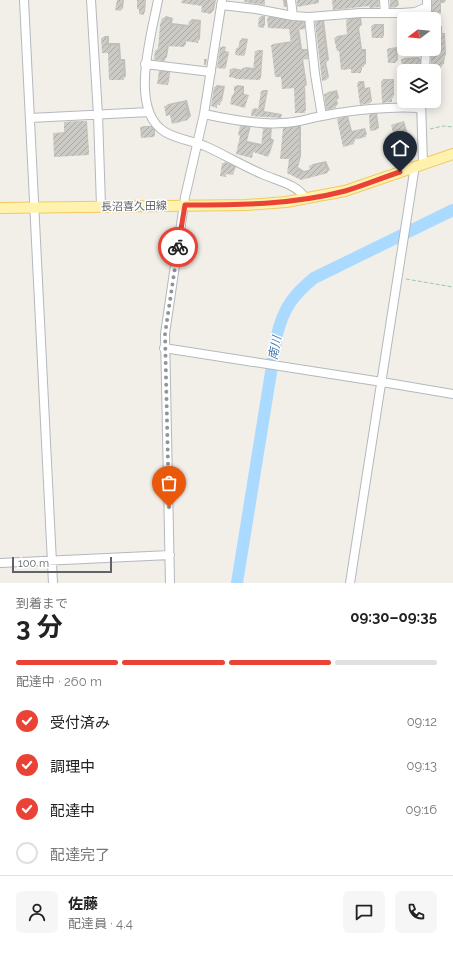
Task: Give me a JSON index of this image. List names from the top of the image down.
{
  "streets": {
    "main road": ["長沼喜久田線"]
  },
  "water": ["南川"],
  "scale_bar": "100 m",
  "north": "left",
  "page": {
    "scale": "100 m",
    "heading": ["3 分", "到着まで", "09:30–09:35"],
    "panel": ["佐藤", "配達員 · 4.4"],
    "bar": "配達中 · 260 m",
    "list": [
      ["受付済み", "09:12"],
      ["調理中", "09:13"],
      ["配達中", "09:16"],
      "配達完了"
    ]
  }
}
